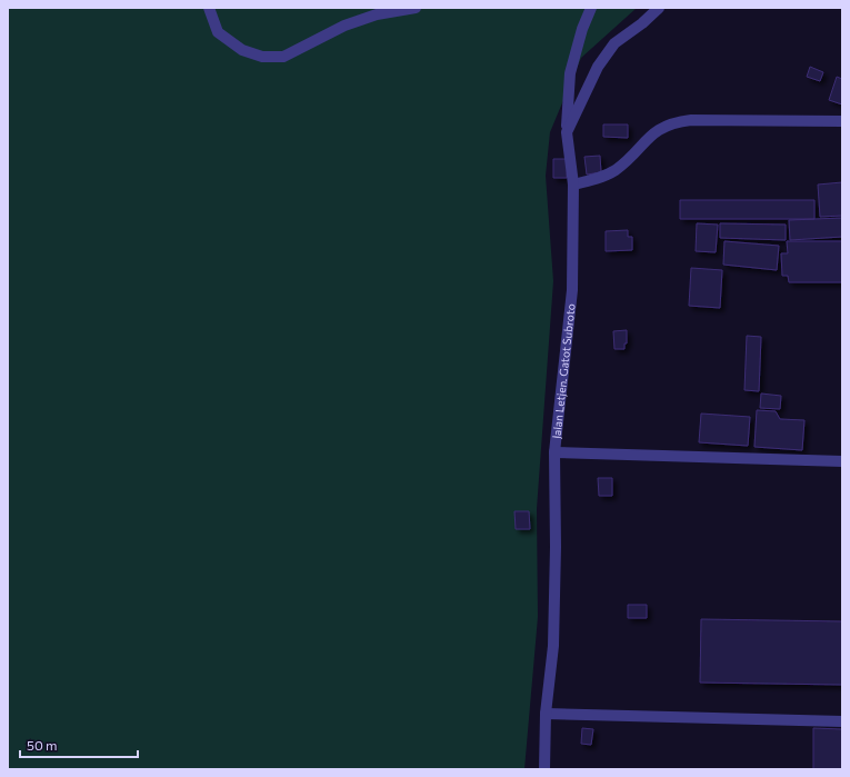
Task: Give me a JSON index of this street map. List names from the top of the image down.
{
  "streets": {
    "street": ["Jalan Letjen. Gatot Subroto"]
  },
  "scale_bar": "50 m"
}
